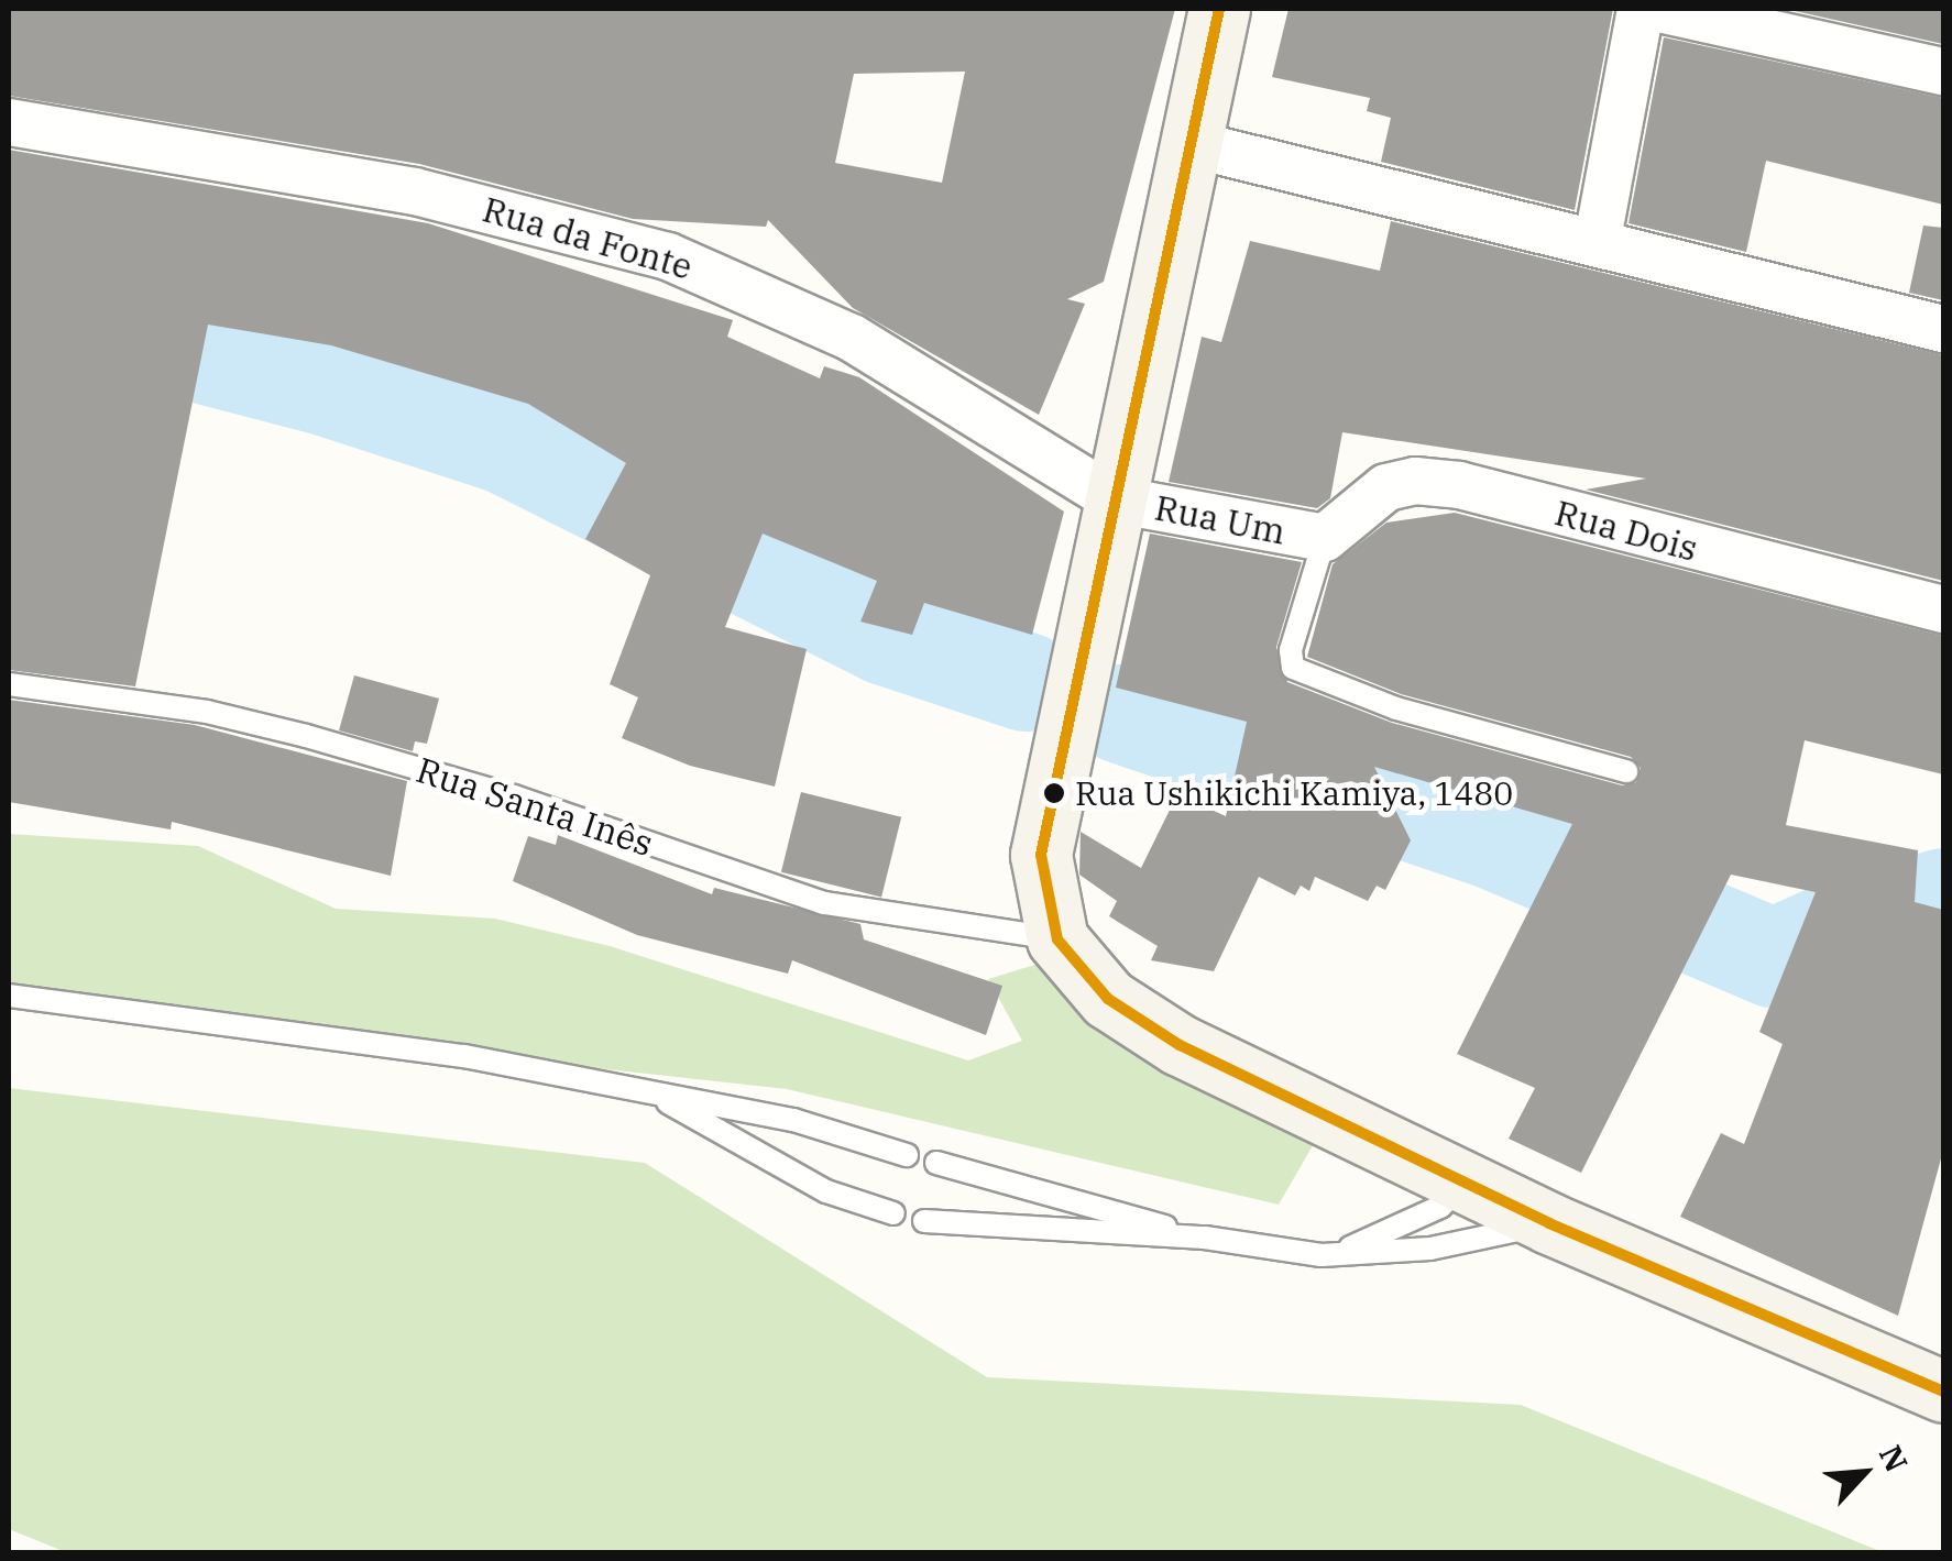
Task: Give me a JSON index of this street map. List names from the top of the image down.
{
  "streets": {
    "street": ["Rua da Fonte", "Rua Um", "Rua Dois"],
    "lane": ["Rua Santa Inês"]
  },
  "crossings": [
    ["Rua da Fonte", "Rua Um"],
    ["Rua Um", "Rua Dois"]
  ],
  "places": ["Rua Ushikichi Kamiya, 1480"],
  "north": "top right"
}
